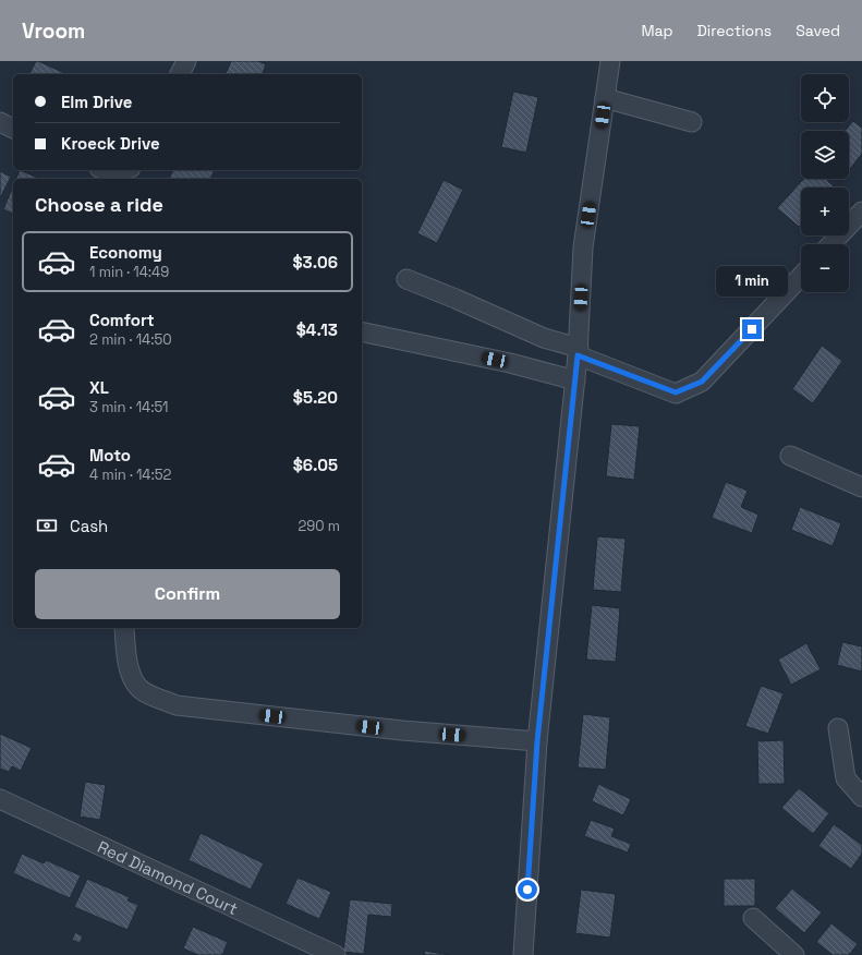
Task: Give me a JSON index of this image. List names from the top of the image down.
{
  "streets": {
    "street": ["Red Diamond Court"]
  },
  "page": {
    "header": "Vroom",
    "nav": ["Map", "Directions", "Saved"],
    "map_buttons": ["+", "−"],
    "banner": ["Elm Drive", "Kroeck Drive"],
    "heading": "Choose a ride",
    "list": [
      {
        "name": "Economy",
        "note": "1 min · 14:49",
        "value": "$3.06"
      },
      {
        "name": "Comfort",
        "note": "2 min · 14:50",
        "value": "$4.13"
      },
      {
        "name": "XL",
        "note": "3 min · 14:51",
        "value": "$5.20"
      },
      {
        "name": "Moto",
        "note": "4 min · 14:52",
        "value": "$6.05"
      }
    ],
    "bubble": "1 min",
    "pay": ["Cash", "290 m"],
    "buttons": "Confirm"
  }
}
